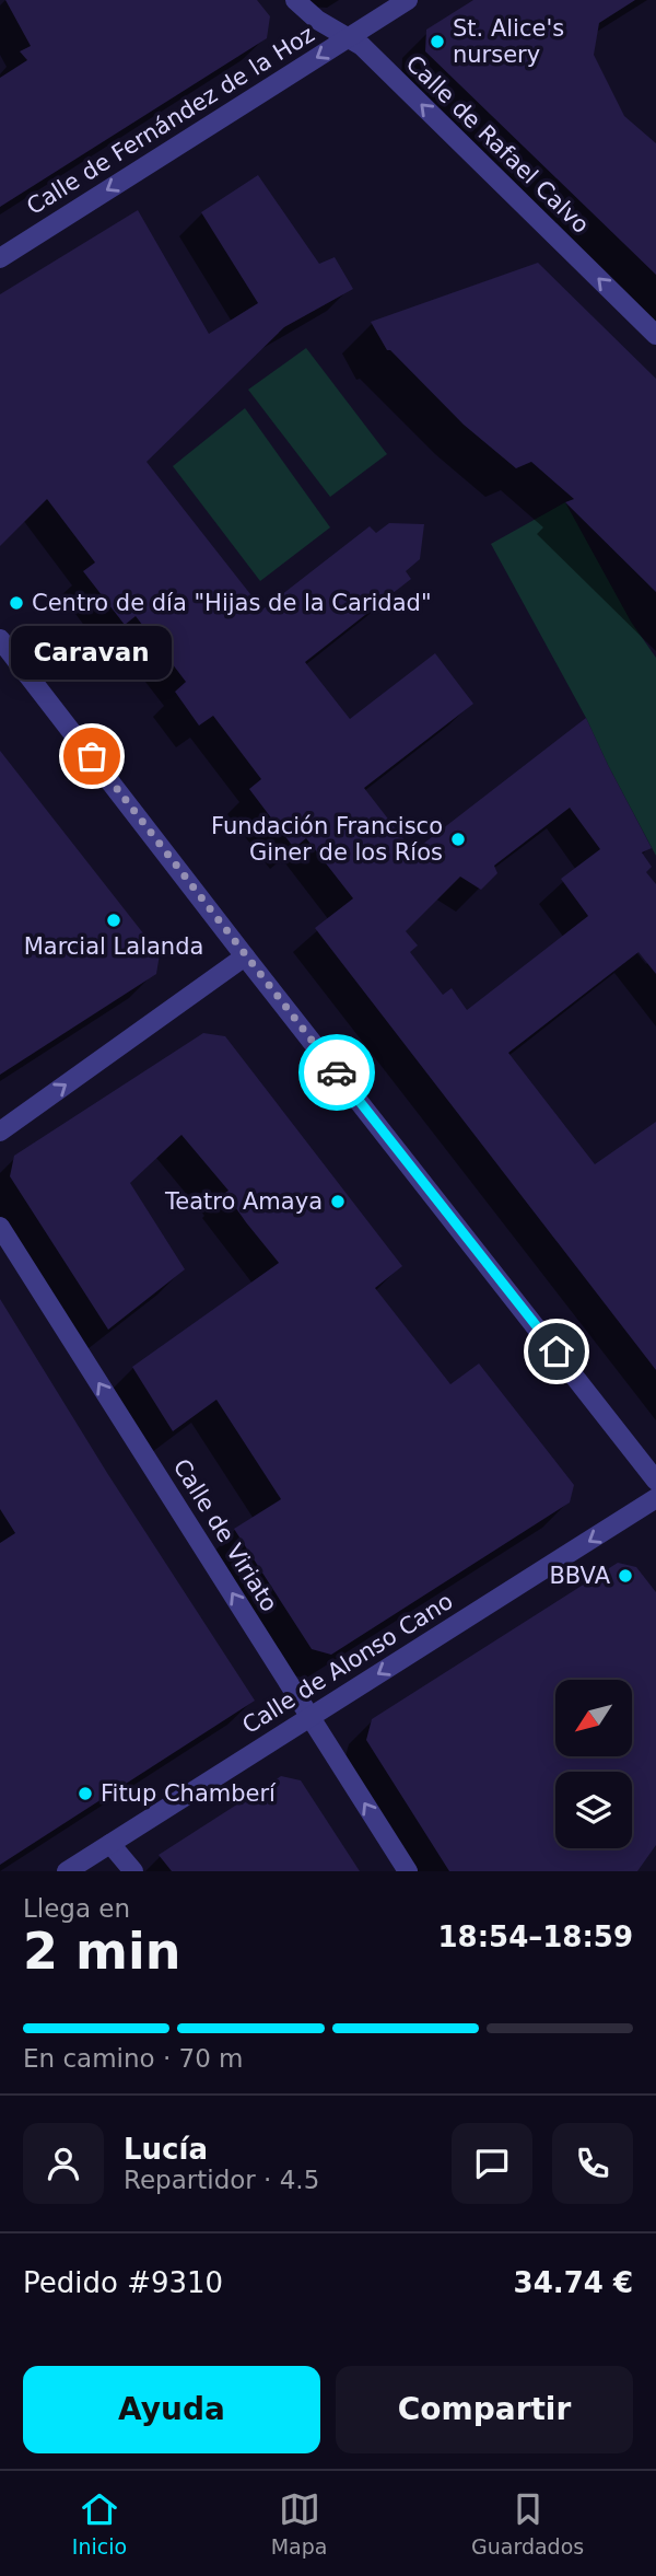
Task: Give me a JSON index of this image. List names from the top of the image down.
{
  "streets": {
    "street": [
      "Calle de Fernández de la Hoz",
      "Calle de Rafael Calvo",
      "Calle de Viriato",
      "Calle de Alonso Cano"
    ]
  },
  "crossings": [
    ["Calle de Fernández de la Hoz", "Calle de Rafael Calvo"],
    ["Calle de Viriato", "Calle de Alonso Cano"]
  ],
  "one_way": [
    "Calle de Fernández de la Hoz",
    "Calle de Rafael Calvo",
    "Calle de Viriato",
    "Calle de Alonso Cano"
  ],
  "places": [
    "St. Alice's nursery",
    "Centro de día \"Hijas de la Caridad\"",
    "Caravan",
    "Fundación Francisco Giner de los Ríos",
    "Marcial Lalanda",
    "Teatro Amaya",
    "BBVA",
    "Fitup Chamberí"
  ],
  "north": "bottom left",
  "page": {
    "bubble": "Caravan",
    "heading": ["2 min", "Llega en", "18:54–18:59"],
    "panel": [
      "Lucía",
      "Repartidor · 4.5",
      "Pedido #9310",
      "34.74 €"
    ],
    "bar": "En camino · 70 m",
    "buttons": ["Ayuda", "Compartir"],
    "tabs": ["Inicio", "Mapa", "Guardados"]
  }
}
